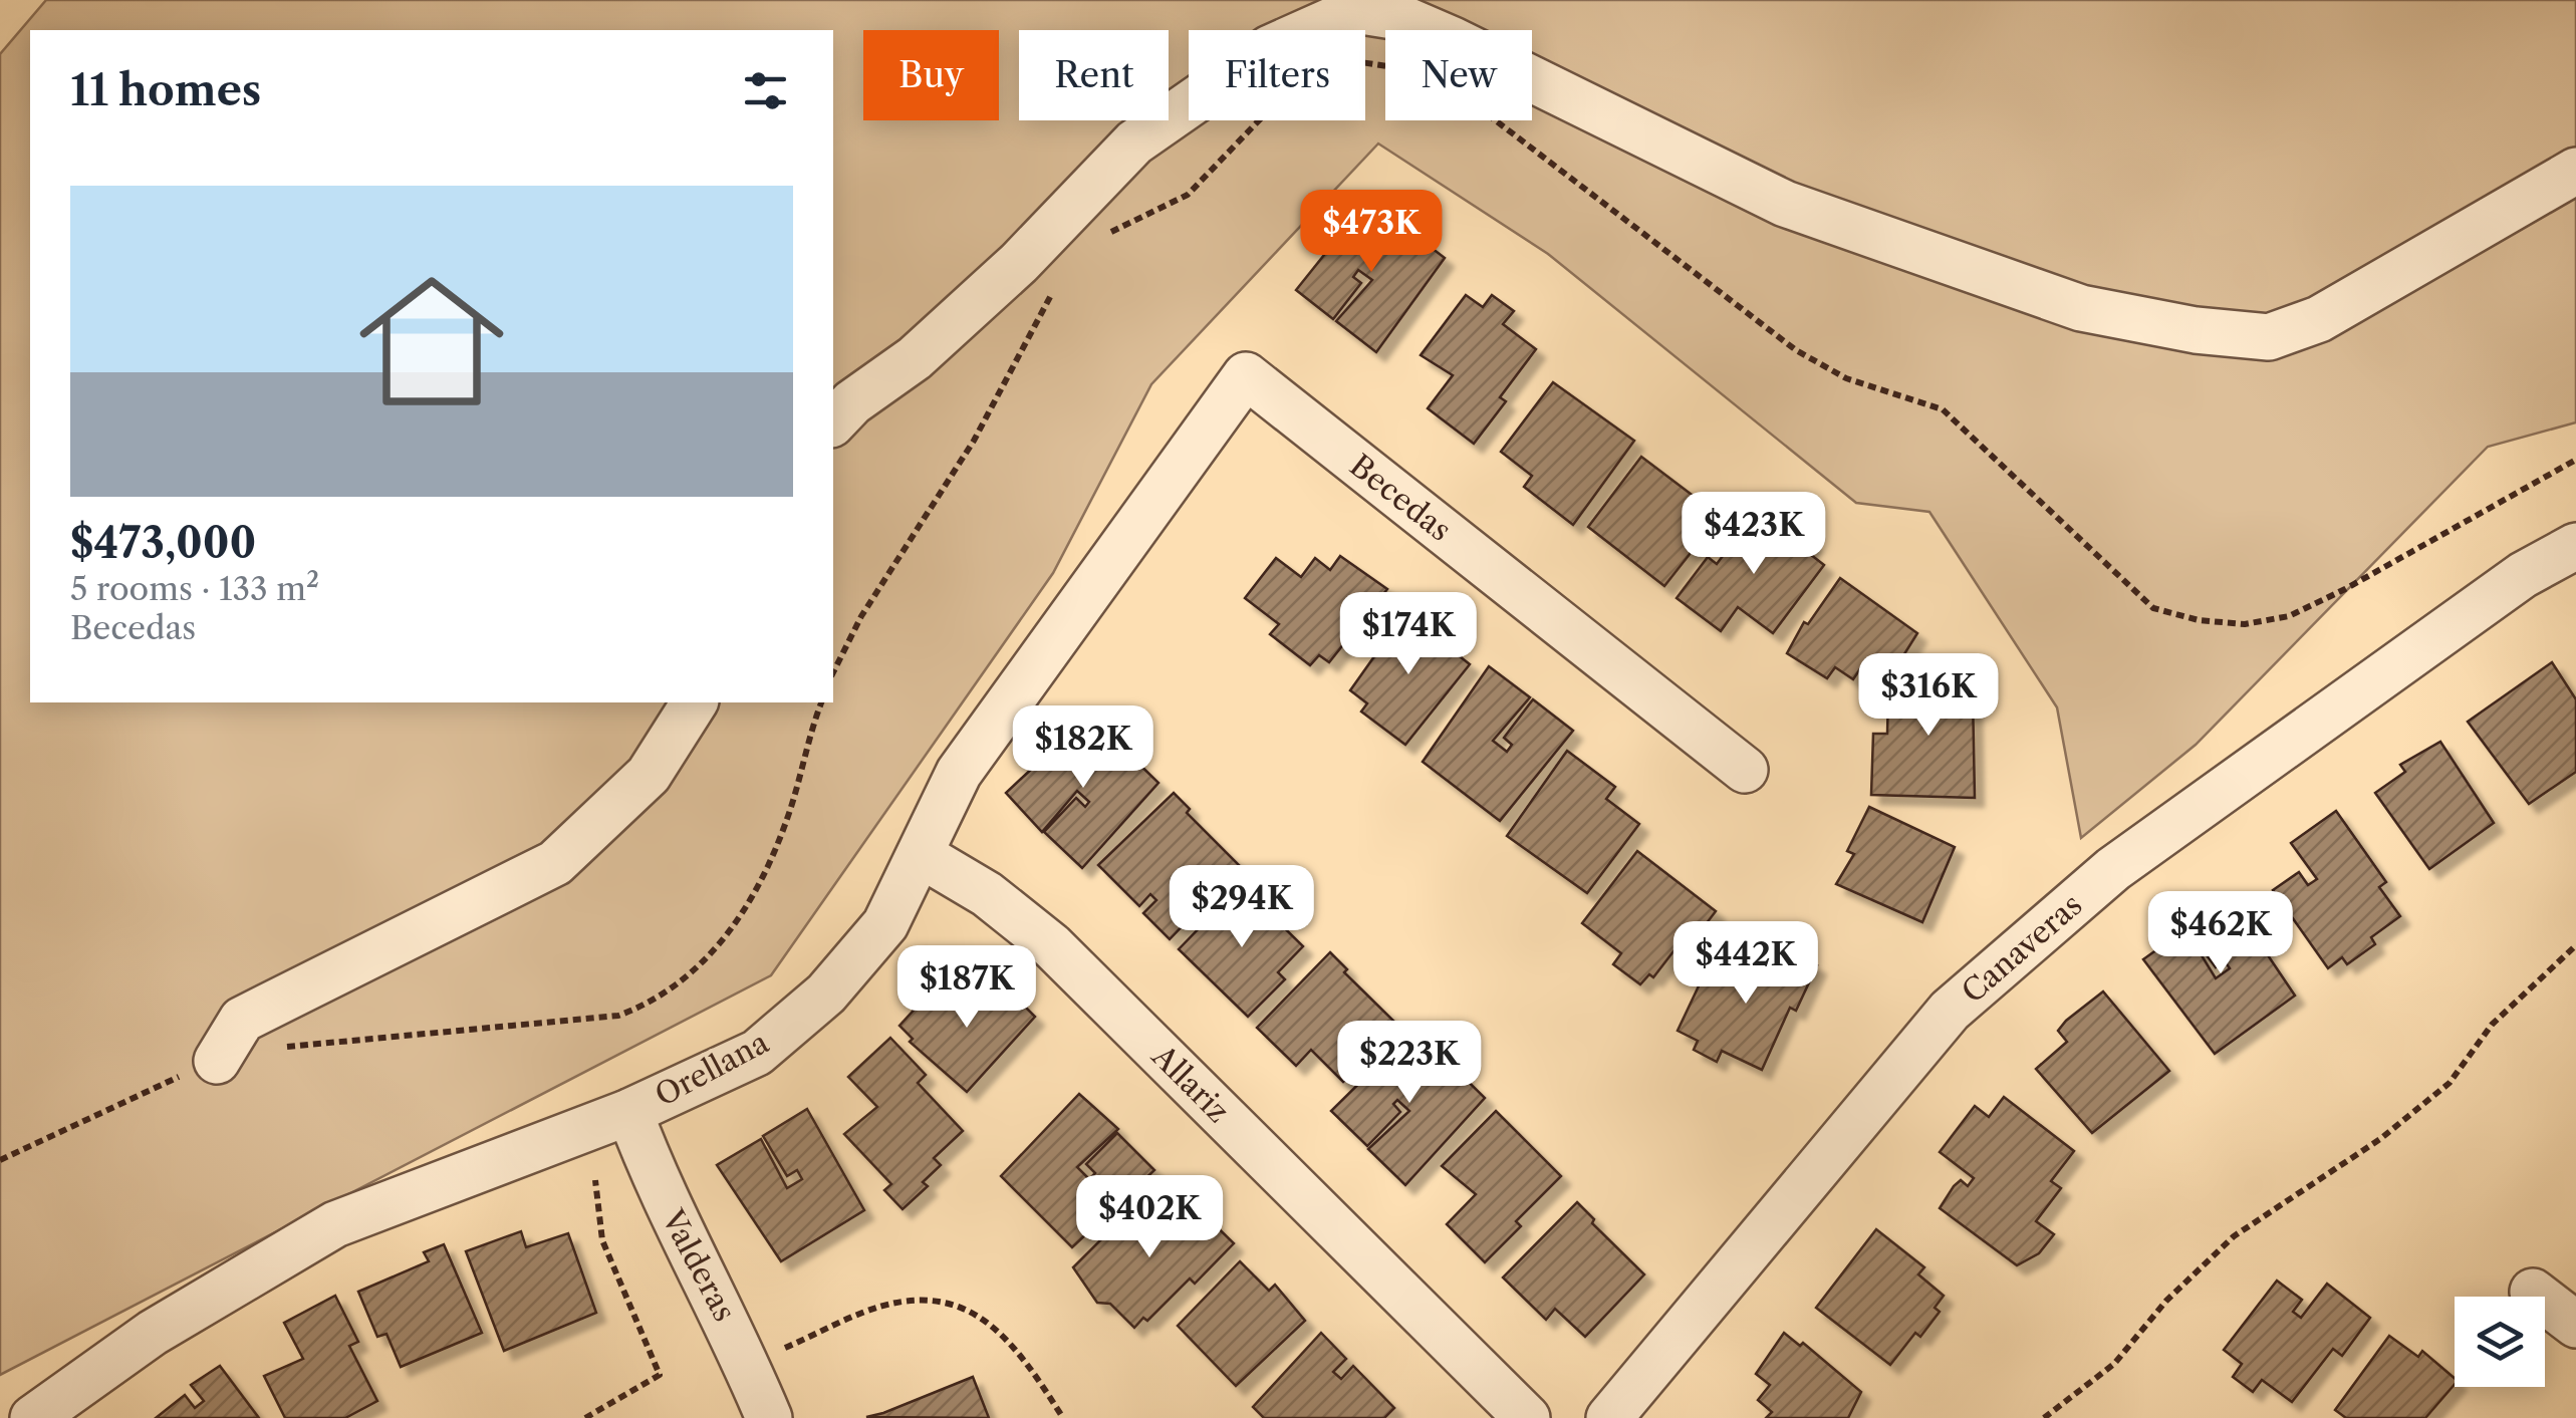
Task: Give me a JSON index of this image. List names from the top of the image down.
{
  "streets": {
    "street": [
      "Becedas",
      "Canaveras",
      "Orellana",
      "Allariz",
      "Valderas"
    ]
  },
  "crossings": [
    ["Becedas", "Orellana"],
    ["Orellana", "Allariz"],
    ["Orellana", "Valderas"]
  ],
  "page": {
    "chip": [
      "Buy",
      "Rent",
      "Filters",
      "New"
    ],
    "heading": "11 homes",
    "list": [
      {
        "name": "$473,000",
        "note": "5 rooms · 133 m² · Becedas"
      }
    ],
    "price": [
      "$473K",
      "$423K",
      "$174K",
      "$316K",
      "$182K",
      "$294K",
      "$462K",
      "$442K",
      "$187K",
      "$223K",
      "$402K"
    ]
  }
}
